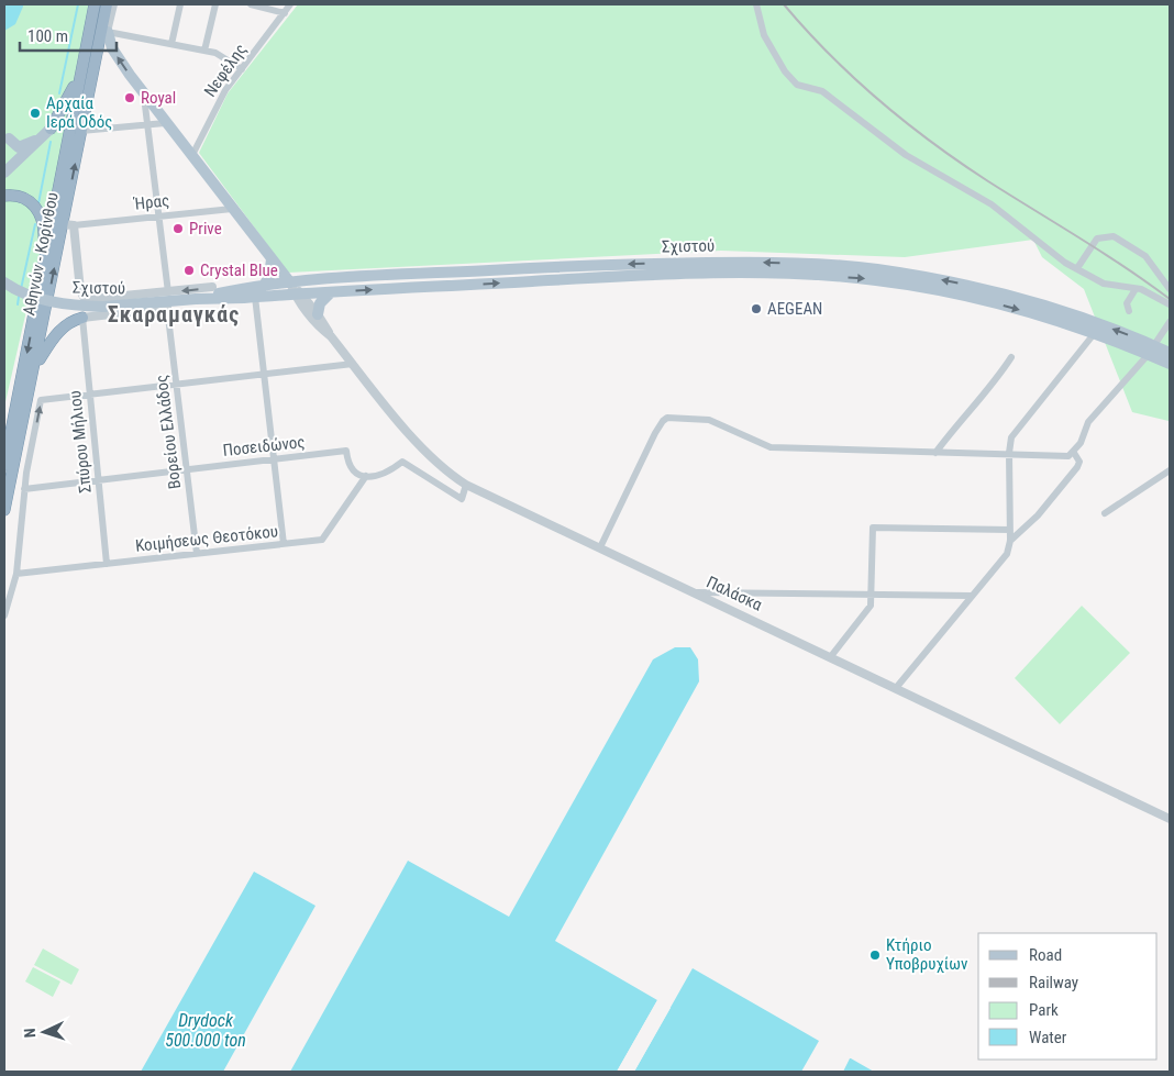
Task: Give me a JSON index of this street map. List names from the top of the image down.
{
  "streets": {
    "highway": ["Αθηνών - Κορίνθου"],
    "main road": ["Σχιστού"],
    "street": [
      "Νεφέλης",
      "Ήρας",
      "Βορείου Ελλάδος",
      "Σπύρου Μήλιου",
      "Ποσειδώνος",
      "Κοιμήσεως Θεοτόκου",
      "Παλάσκα"
    ]
  },
  "crossings": [
    ["Ήρας", "Σχιστού"],
    ["Ήρας", "Αθηνών - Κορίνθου"],
    ["Σχιστού", "Αθηνών - Κορίνθου"],
    ["Σχιστού", "Βορείου Ελλάδος"],
    ["Σχιστού", "Σπύρου Μήλιου"],
    ["Σχιστού", "Παλάσκα"],
    ["Βορείου Ελλάδος", "Ποσειδώνος"],
    ["Βορείου Ελλάδος", "Κοιμήσεως Θεοτόκου"],
    ["Σπύρου Μήλιου", "Ποσειδώνος"],
    ["Σπύρου Μήλιου", "Κοιμήσεως Θεοτόκου"],
    ["Ποσειδώνος", "Κοιμήσεως Θεοτόκου"]
  ],
  "districts": ["Σκαραμαγκάς"],
  "water": ["Drydock 500.000 ton"],
  "places": [
    "Royal",
    "Αρχαία Ιερά Οδός",
    "Prive",
    "Crystal Blue",
    "AEGEAN",
    "Κτήριο Υποβρυχίων"
  ],
  "legend": [
    "Road",
    "Railway",
    "Park",
    "Water"
  ],
  "scale_bar": "100 m",
  "north": "left"
}
